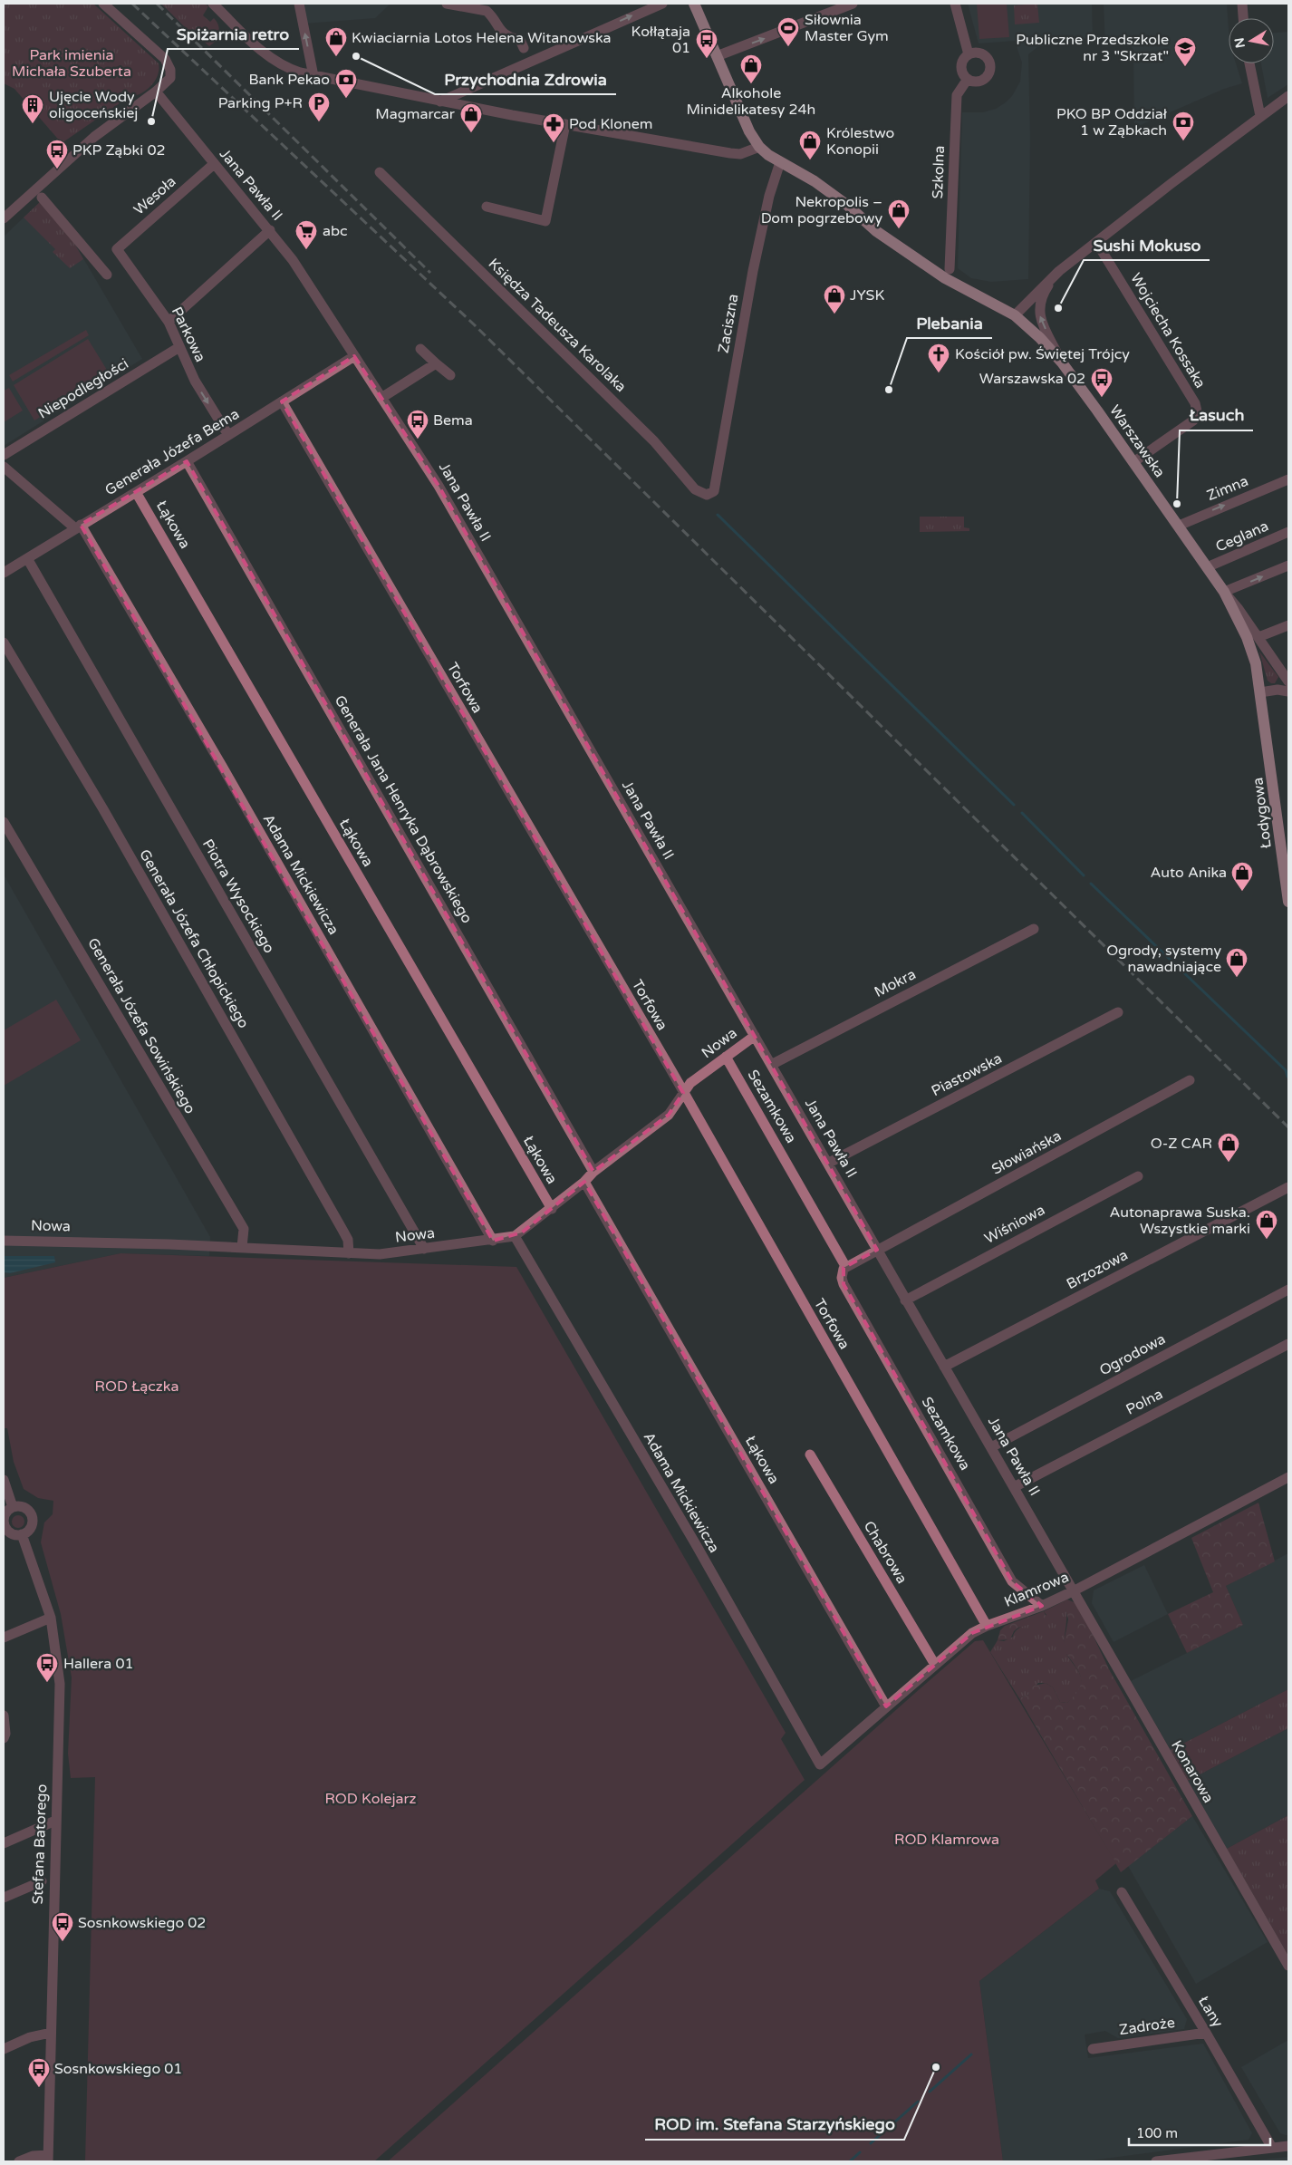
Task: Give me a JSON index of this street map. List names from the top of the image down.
{
  "streets": {
    "main road": ["Warszawska", "Łodygowa"],
    "street": [
      "Szkolna",
      "Jana Pawła II",
      "Wesoła",
      "Zaciszna",
      "Księdza Tadeusza Karolaka",
      "Wojciecha Kossaka",
      "Parkowa",
      "Niepodległości",
      "Generała Józefa Bema",
      "Zimna",
      "Łąkowa",
      "Ceglana",
      "Torfowa",
      "Generała Jana Henryka Dąbrowskiego",
      "Adama Mickiewicza",
      "Piotra Wysockiego",
      "Generała Józefa Chłopickiego",
      "Mokra",
      "Generała Józefa Sowińskiego",
      "Nowa",
      "Piastowska",
      "Sezamkowa",
      "Słowiańska",
      "Wiśniowa",
      "Brzozowa",
      "Ogrodowa",
      "Polna",
      "Chabrowa",
      "Klamrowa",
      "Konarowa",
      "Stefana Batorego",
      "Łany",
      "Zadroże"
    ]
  },
  "crossings": [
    ["Jana Pawła II", "Wesoła"],
    ["Jana Pawła II", "Generała Józefa Bema"],
    ["Jana Pawła II", "Mokra"],
    ["Jana Pawła II", "Nowa"],
    ["Jana Pawła II", "Piastowska"],
    ["Jana Pawła II", "Słowiańska"],
    ["Jana Pawła II", "Wiśniowa"],
    ["Jana Pawła II", "Brzozowa"],
    ["Jana Pawła II", "Ogrodowa"],
    ["Jana Pawła II", "Polna"],
    ["Jana Pawła II", "Klamrowa"],
    ["Jana Pawła II", "Konarowa"],
    ["Wesoła", "Parkowa"],
    ["Zaciszna", "Księdza Tadeusza Karolaka"],
    ["Zaciszna", "Warszawska"],
    ["Wojciecha Kossaka", "Warszawska"],
    ["Parkowa", "Niepodległości"],
    ["Parkowa", "Generała Józefa Bema"],
    ["Warszawska", "Zimna"],
    ["Warszawska", "Ceglana"],
    ["Warszawska", "Łodygowa"],
    ["Generała Józefa Bema", "Łąkowa"],
    ["Generała Józefa Bema", "Torfowa"],
    ["Generała Józefa Bema", "Generała Jana Henryka Dąbrowskiego"],
    ["Generała Józefa Bema", "Adama Mickiewicza"],
    ["Generała Józefa Bema", "Piotra Wysockiego"],
    ["Łąkowa", "Nowa"],
    ["Łąkowa", "Klamrowa"],
    ["Torfowa", "Nowa"],
    ["Torfowa", "Klamrowa"],
    ["Generała Jana Henryka Dąbrowskiego", "Nowa"],
    ["Adama Mickiewicza", "Nowa"],
    ["Adama Mickiewicza", "Klamrowa"],
    ["Piotra Wysockiego", "Nowa"],
    ["Generała Józefa Chłopickiego", "Nowa"],
    ["Generała Józefa Sowińskiego", "Nowa"],
    ["Nowa", "Sezamkowa"],
    ["Sezamkowa", "Klamrowa"],
    ["Chabrowa", "Klamrowa"],
    ["Klamrowa", "Konarowa"],
    ["Łany", "Zadroże"]
  ],
  "one_way": ["Parkowa"],
  "parks": [
    "Park imienia Michała Szuberta",
    "ROD Łączka",
    "ROD Kolejarz",
    "ROD Klamrowa"
  ],
  "places": {
    "sports": ["Siłownia Master Gym"],
    "other": [
      "Przychodnia Zdrowia",
      "Spiżarnia retro",
      "Sushi Mokuso",
      "Plebania",
      "Łasuch",
      "ROD im. Stefana Starzyńskiego"
    ],
    "shop": [
      "Kwiaciarnia Lotos Helena Witanowska",
      "Alkohole Minidelikatesy 24h",
      "Magmarcar",
      "Królestwo Konopii",
      "Nekropolis – Dom pogrzebowy",
      "JYSK",
      "Auto Anika",
      "Ogrody, systemy nawadniające",
      "O-Z CAR",
      "Autonaprawa Suska. Wszystkie marki"
    ],
    "bus stop": [
      "Kołłątaja 01",
      "PKP Ząbki 02",
      "Warszawska 02",
      "Bema",
      "Hallera 01",
      "Sosnkowskiego 02",
      "Sosnkowskiego 01"
    ],
    "school or university": ["Publiczne Przedszkole nr 3 \"Skrzat\""],
    "bank": ["Bank Pekao", "PKO BP Oddział 1 w Ząbkach"],
    "parking": ["Parking P+R"],
    "building": ["Ujęcie Wody oligoceńskiej"],
    "pharmacy": ["Pod Klonem"],
    "supermarket": ["abc"],
    "church": ["Kościół pw. Świętej Trójcy"]
  },
  "scale_bar": "100 m",
  "north": "left"
}
